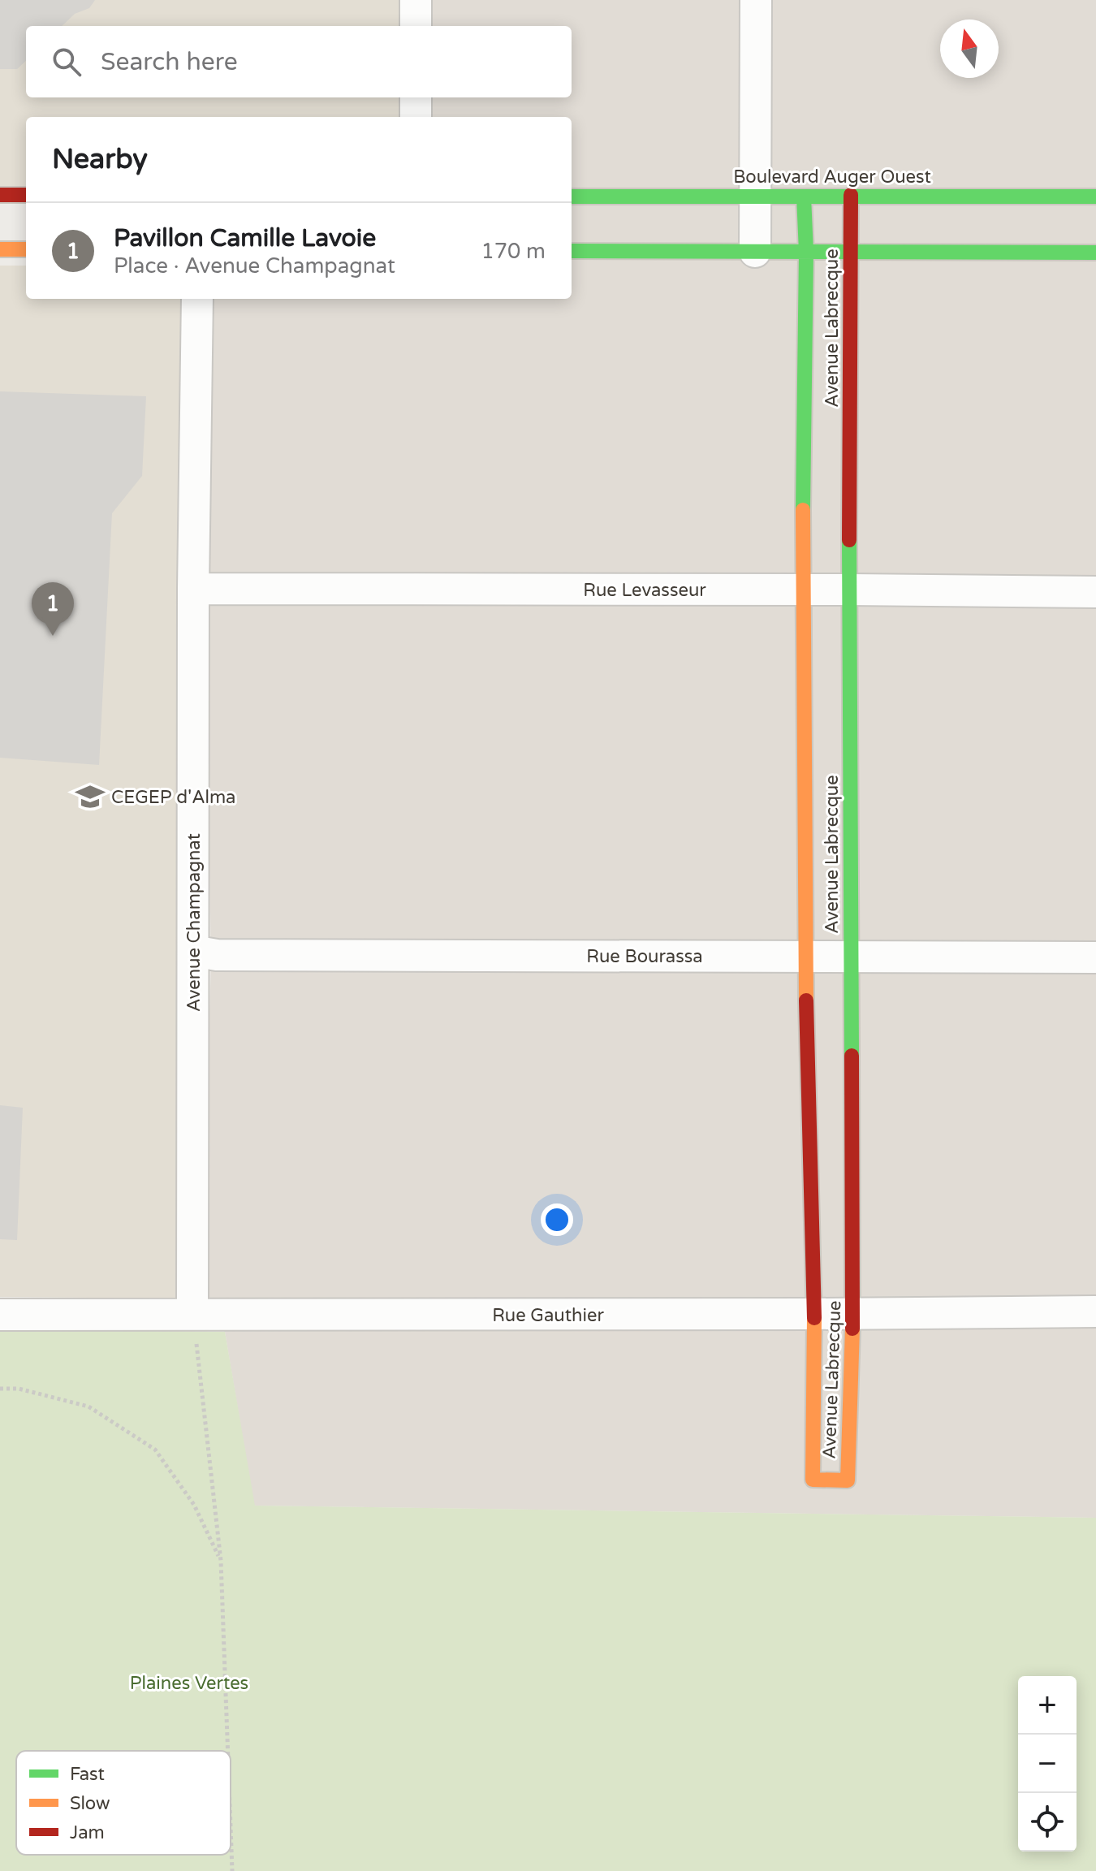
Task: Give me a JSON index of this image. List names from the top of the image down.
{
  "streets": {
    "street": [
      "Boulevard Auger Ouest",
      "Avenue Labrecque",
      "Rue Levasseur",
      "Avenue Champagnat",
      "Rue Bourassa",
      "Rue Gauthier"
    ]
  },
  "crossings": [
    ["Boulevard Auger Ouest", "Avenue Labrecque"],
    ["Avenue Labrecque", "Rue Levasseur"],
    ["Avenue Labrecque", "Rue Bourassa"],
    ["Avenue Labrecque", "Rue Gauthier"],
    ["Rue Levasseur", "Avenue Champagnat"],
    ["Avenue Champagnat", "Rue Bourassa"],
    ["Avenue Champagnat", "Rue Gauthier"]
  ],
  "parks": ["Plaines Vertes"],
  "places": {
    "school or university": ["CEGEP d'Alma"]
  },
  "legend": ["Fast", "Slow", "Jam"],
  "north": "top",
  "page": {
    "search": "Search here",
    "heading": "Nearby",
    "list": [
      {
        "mark": "1",
        "name": "Pavillon Camille Lavoie",
        "note": "Place · Avenue Champagnat",
        "value": "170 m"
      }
    ],
    "pins": "1",
    "map_buttons": ["+", "−"]
  }
}
